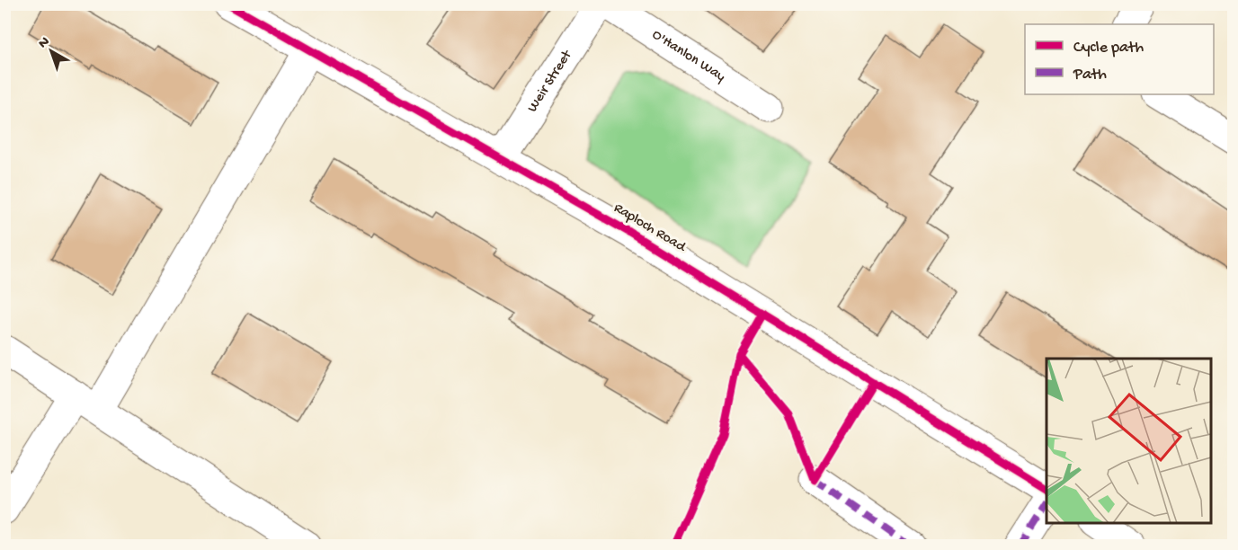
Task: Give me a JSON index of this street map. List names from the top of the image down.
{
  "streets": {
    "street": ["O'Hanlon Way", "Weir Street", "Raploch Road"]
  },
  "crossings": [
    ["Weir Street", "Raploch Road"]
  ],
  "legend": ["Cycle path", "Path"],
  "north": "top left"
}
